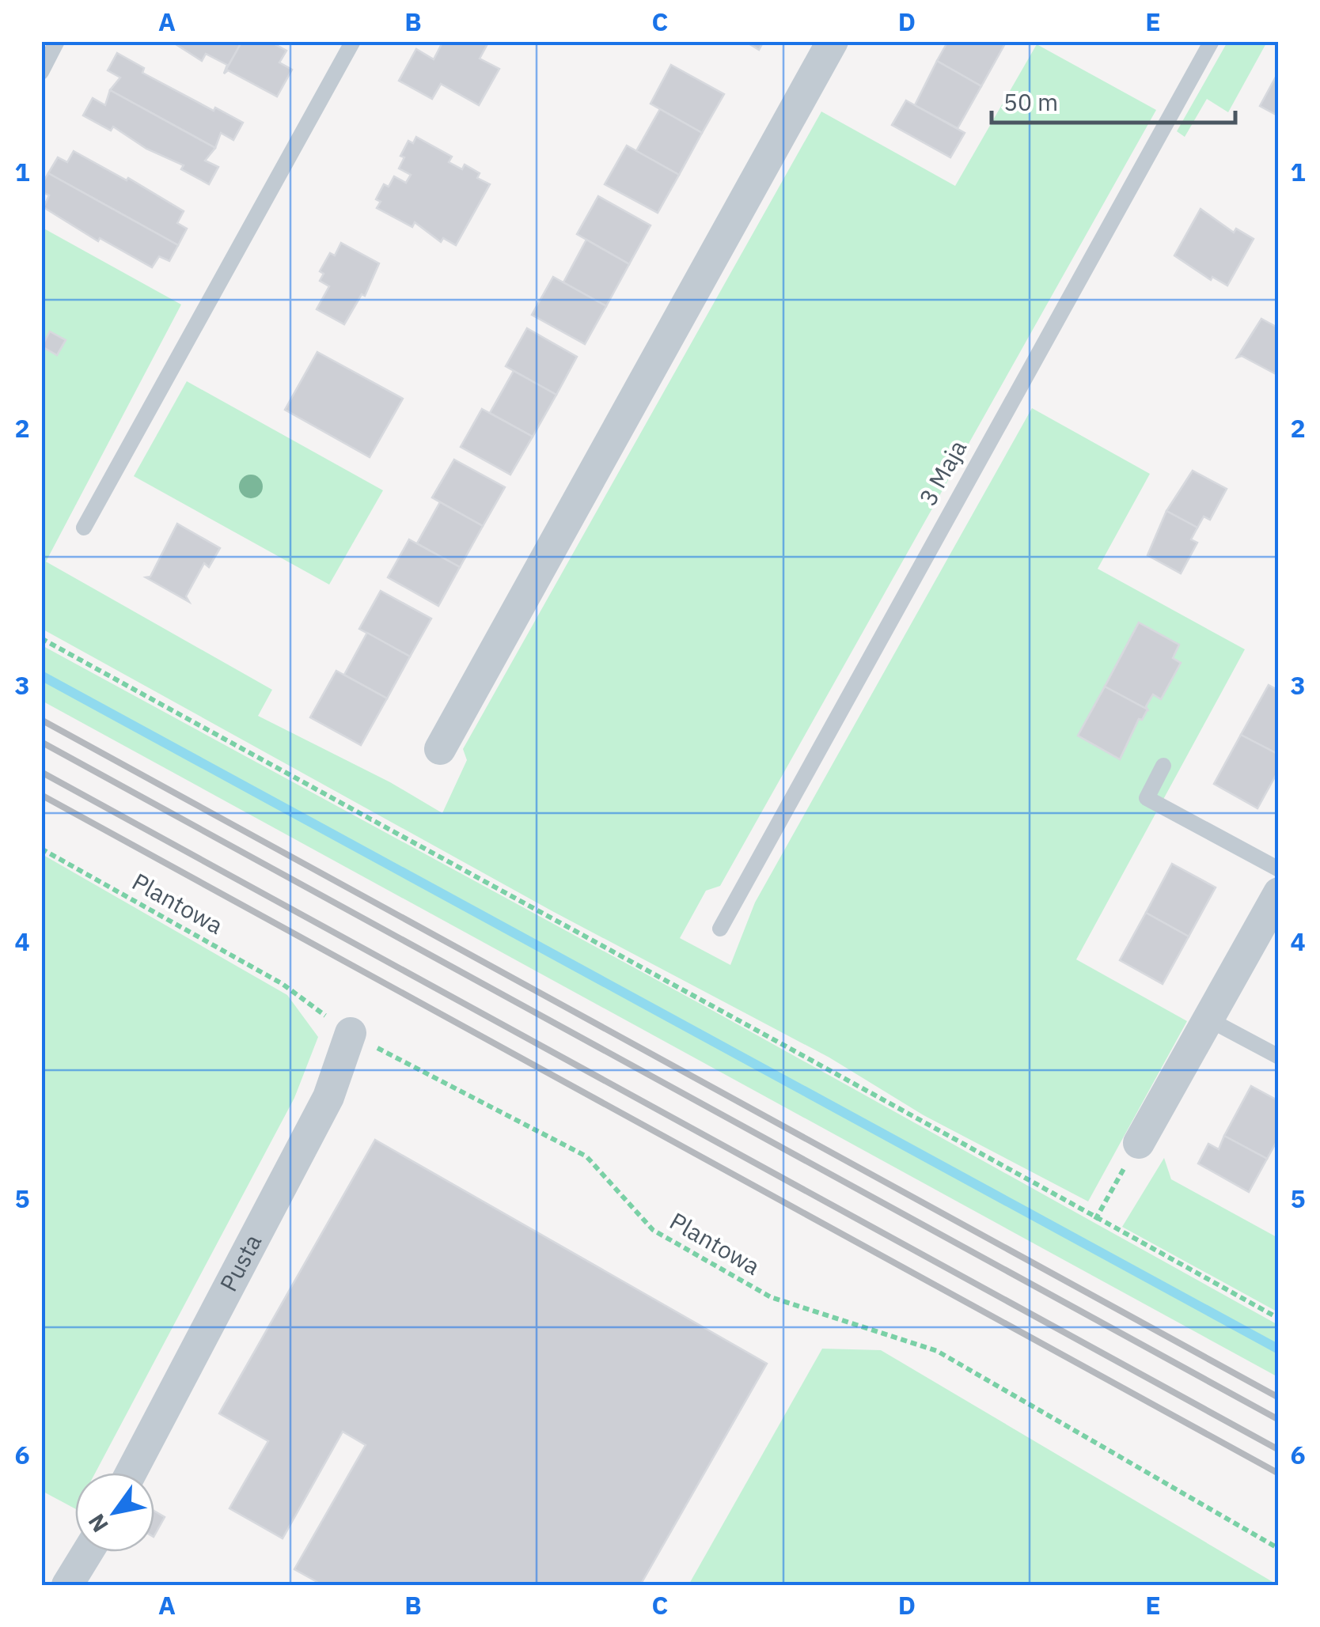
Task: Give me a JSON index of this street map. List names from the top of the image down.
{
  "streets": {
    "street": ["Pusta"],
    "lane": ["3 Maja"],
    "path": ["Plantowa"]
  },
  "crossings": [
    ["Plantowa", "Pusta"]
  ],
  "scale_bar": "50 m",
  "north": "bottom left",
  "grid": {
    "columns": [
      "A",
      "B",
      "C",
      "D",
      "E"
    ],
    "rows": [
      "1",
      "2",
      "3",
      "4",
      "5",
      "6"
    ]
  }
}
